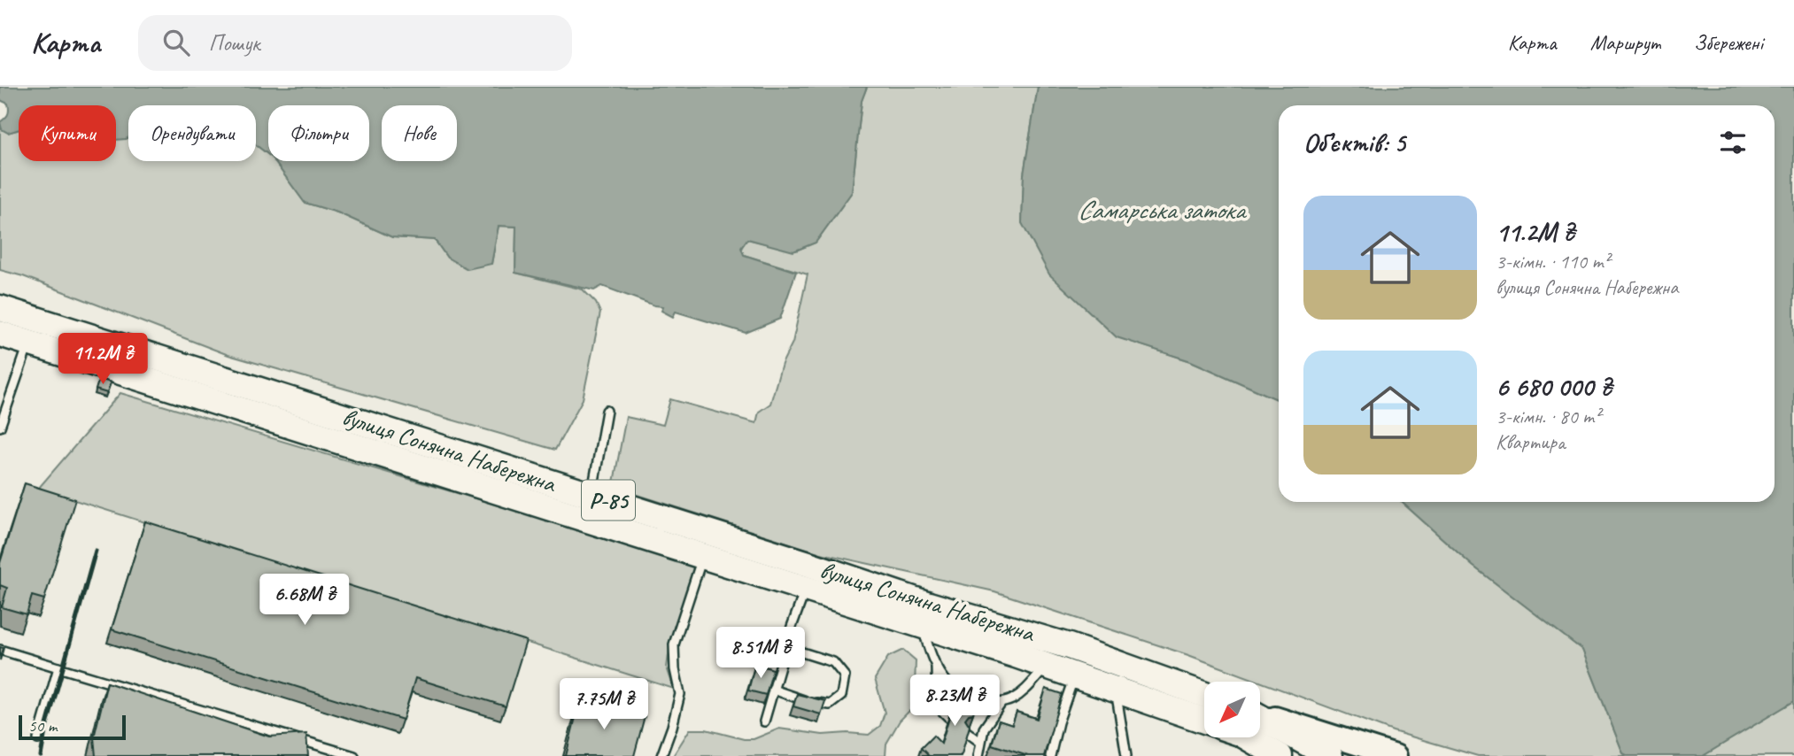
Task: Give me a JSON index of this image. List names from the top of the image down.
{
  "streets": {
    "main road": ["вулиця Сонячна Набережна", "Р-85"]
  },
  "water": ["Самарська затока"],
  "scale_bar": "50 m",
  "north": "bottom left",
  "page": {
    "header": "Карта",
    "search": "Пошук",
    "nav": ["Карта", "Маршрут", "Збережені"],
    "chip": [
      "Купити",
      "Орендувати",
      "Фільтри",
      "Нове"
    ],
    "heading": "Об’єктів: 5",
    "list": [
      {
        "name": "11.2M ₴",
        "note": "3-кімн. · 110 m² · вулиця Сонячна Набережна"
      },
      {
        "name": "6 680 000 ₴",
        "note": "3-кімн. · 80 m² · Квартира"
      }
    ],
    "price": [
      "11.2M ₴",
      "6.68M ₴",
      "8.51M ₴",
      "8.23M ₴",
      "7.75M ₴"
    ],
    "scale": "50 m"
  }
}
